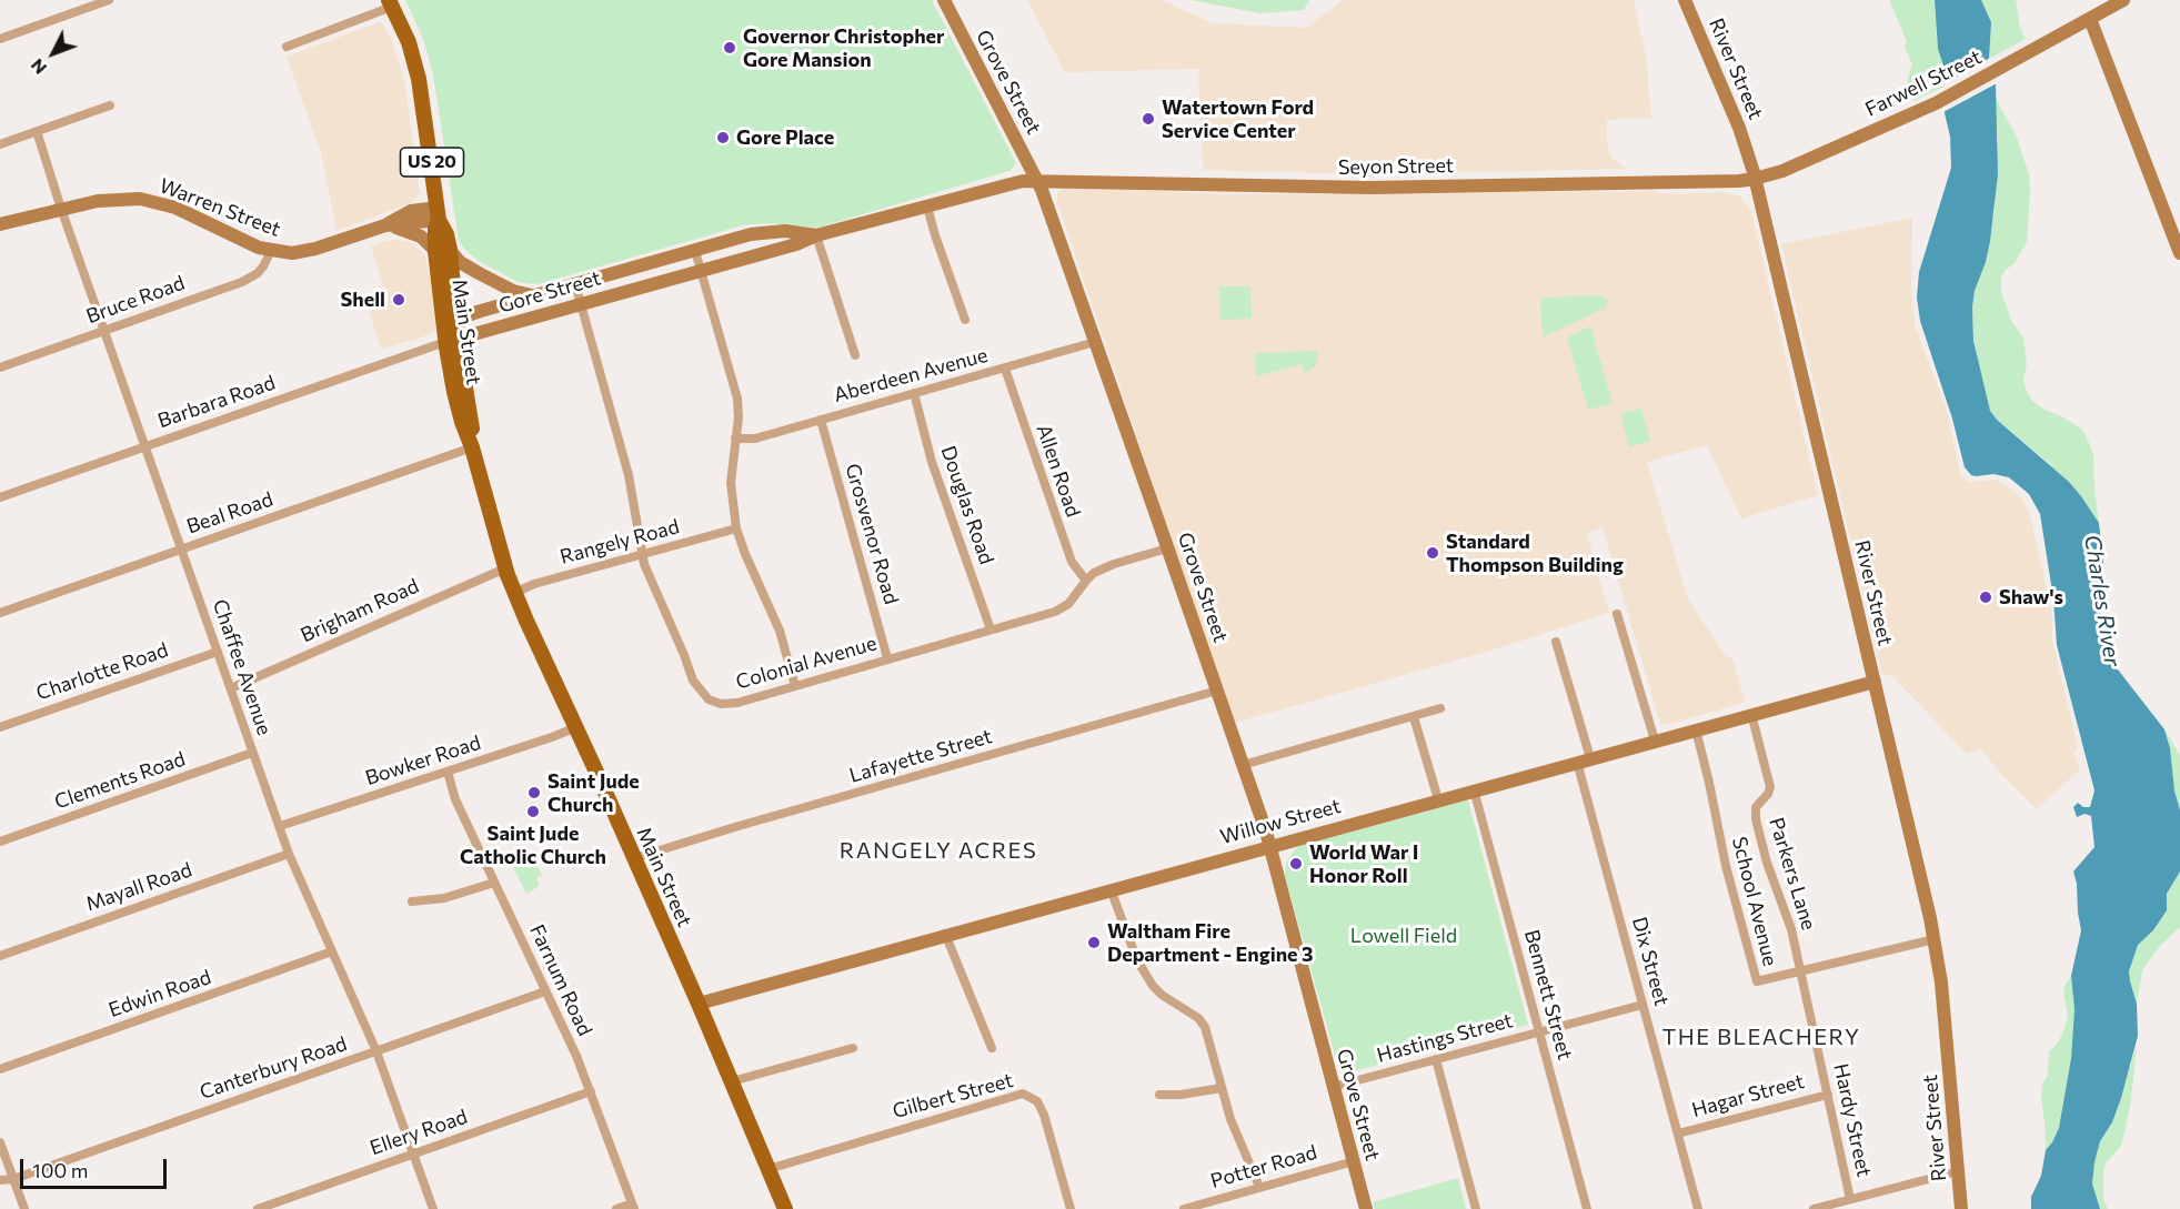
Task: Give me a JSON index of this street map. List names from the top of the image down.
{
  "streets": {
    "main road": ["US 20", "Main Street"],
    "street": [
      "River Street",
      "Grove Street",
      "Farwell Street",
      "Seyon Street",
      "Warren Street",
      "Gore Street",
      "Bruce Road",
      "Aberdeen Avenue",
      "Barbara Road",
      "Allen Road",
      "Douglas Road",
      "Beal Road",
      "Grosvenor Road",
      "Rangely Road",
      "Brigham Road",
      "Colonial Avenue",
      "Chaffee Avenue",
      "Charlotte Road",
      "Lafayette Street",
      "Bowker Road",
      "Clements Road",
      "Willow Street",
      "Parkers Lane",
      "Mayall Road",
      "School Avenue",
      "Dix Street",
      "Farnum Road",
      "Edwin Road",
      "Bennett Street",
      "Hastings Street",
      "Canterbury Road",
      "Gilbert Street",
      "Hagar Street",
      "Hardy Street",
      "Ellery Road",
      "Potter Road"
    ]
  },
  "crossings": [
    ["River Street", "Farwell Street"],
    ["River Street", "Seyon Street"],
    ["River Street", "Willow Street"],
    ["River Street", "School Avenue"],
    ["Grove Street", "Seyon Street"],
    ["Grove Street", "Gore Street"],
    ["Grove Street", "Aberdeen Avenue"],
    ["Grove Street", "Colonial Avenue"],
    ["Grove Street", "Lafayette Street"],
    ["Grove Street", "Willow Street"],
    ["Grove Street", "Hastings Street"],
    ["Grove Street", "Potter Road"],
    ["Farwell Street", "Seyon Street"],
    ["Seyon Street", "Gore Street"],
    ["Warren Street", "Bruce Road"],
    ["Warren Street", "Main Street"],
    ["Warren Street", "Chaffee Avenue"],
    ["Gore Street", "Main Street"],
    ["Gore Street", "Barbara Road"],
    ["Gore Street", "Colonial Avenue"],
    ["Bruce Road", "Chaffee Avenue"],
    ["Main Street", "Barbara Road"],
    ["Main Street", "Beal Road"],
    ["Main Street", "Rangely Road"],
    ["Main Street", "Brigham Road"],
    ["Main Street", "Lafayette Street"],
    ["Main Street", "Bowker Road"],
    ["Main Street", "Willow Street"],
    ["Main Street", "Gilbert Street"],
    ["Aberdeen Avenue", "Allen Road"],
    ["Aberdeen Avenue", "Douglas Road"],
    ["Aberdeen Avenue", "Grosvenor Road"],
    ["Barbara Road", "Chaffee Avenue"],
    ["Allen Road", "Colonial Avenue"],
    ["Douglas Road", "Colonial Avenue"],
    ["Beal Road", "Chaffee Avenue"],
    ["Grosvenor Road", "Colonial Avenue"],
    ["Rangely Road", "Colonial Avenue"],
    ["Brigham Road", "Chaffee Avenue"],
    ["Chaffee Avenue", "Charlotte Road"],
    ["Chaffee Avenue", "Bowker Road"],
    ["Chaffee Avenue", "Clements Road"],
    ["Chaffee Avenue", "Mayall Road"],
    ["Chaffee Avenue", "Edwin Road"],
    ["Chaffee Avenue", "Canterbury Road"],
    ["Chaffee Avenue", "Ellery Road"],
    ["Bowker Road", "Farnum Road"],
    ["Willow Street", "Parkers Lane"],
    ["Willow Street", "School Avenue"],
    ["Willow Street", "Dix Street"],
    ["Willow Street", "Bennett Street"],
    ["Parkers Lane", "School Avenue"],
    ["Parkers Lane", "Hardy Street"],
    ["School Avenue", "Hardy Street"],
    ["Dix Street", "Hastings Street"],
    ["Dix Street", "Hagar Street"],
    ["Farnum Road", "Canterbury Road"],
    ["Farnum Road", "Ellery Road"],
    ["Bennett Street", "Hastings Street"],
    ["Hagar Street", "Hardy Street"]
  ],
  "districts": ["RANGELY ACRES", "THE BLEACHERY"],
  "water": ["Charles River"],
  "parks": ["Lowell Field"],
  "places": [
    "Governor Christopher Gore Mansion",
    "Watertown Ford Service Center",
    "Gore Place",
    "Shell",
    "Standard Thompson Building",
    "Shaw's",
    "Saint Jude Church",
    "Saint Jude Catholic Church",
    "World War I Honor Roll",
    "Waltham Fire Department - Engine 3"
  ],
  "scale_bar": "100 m",
  "north": "bottom left"
}
